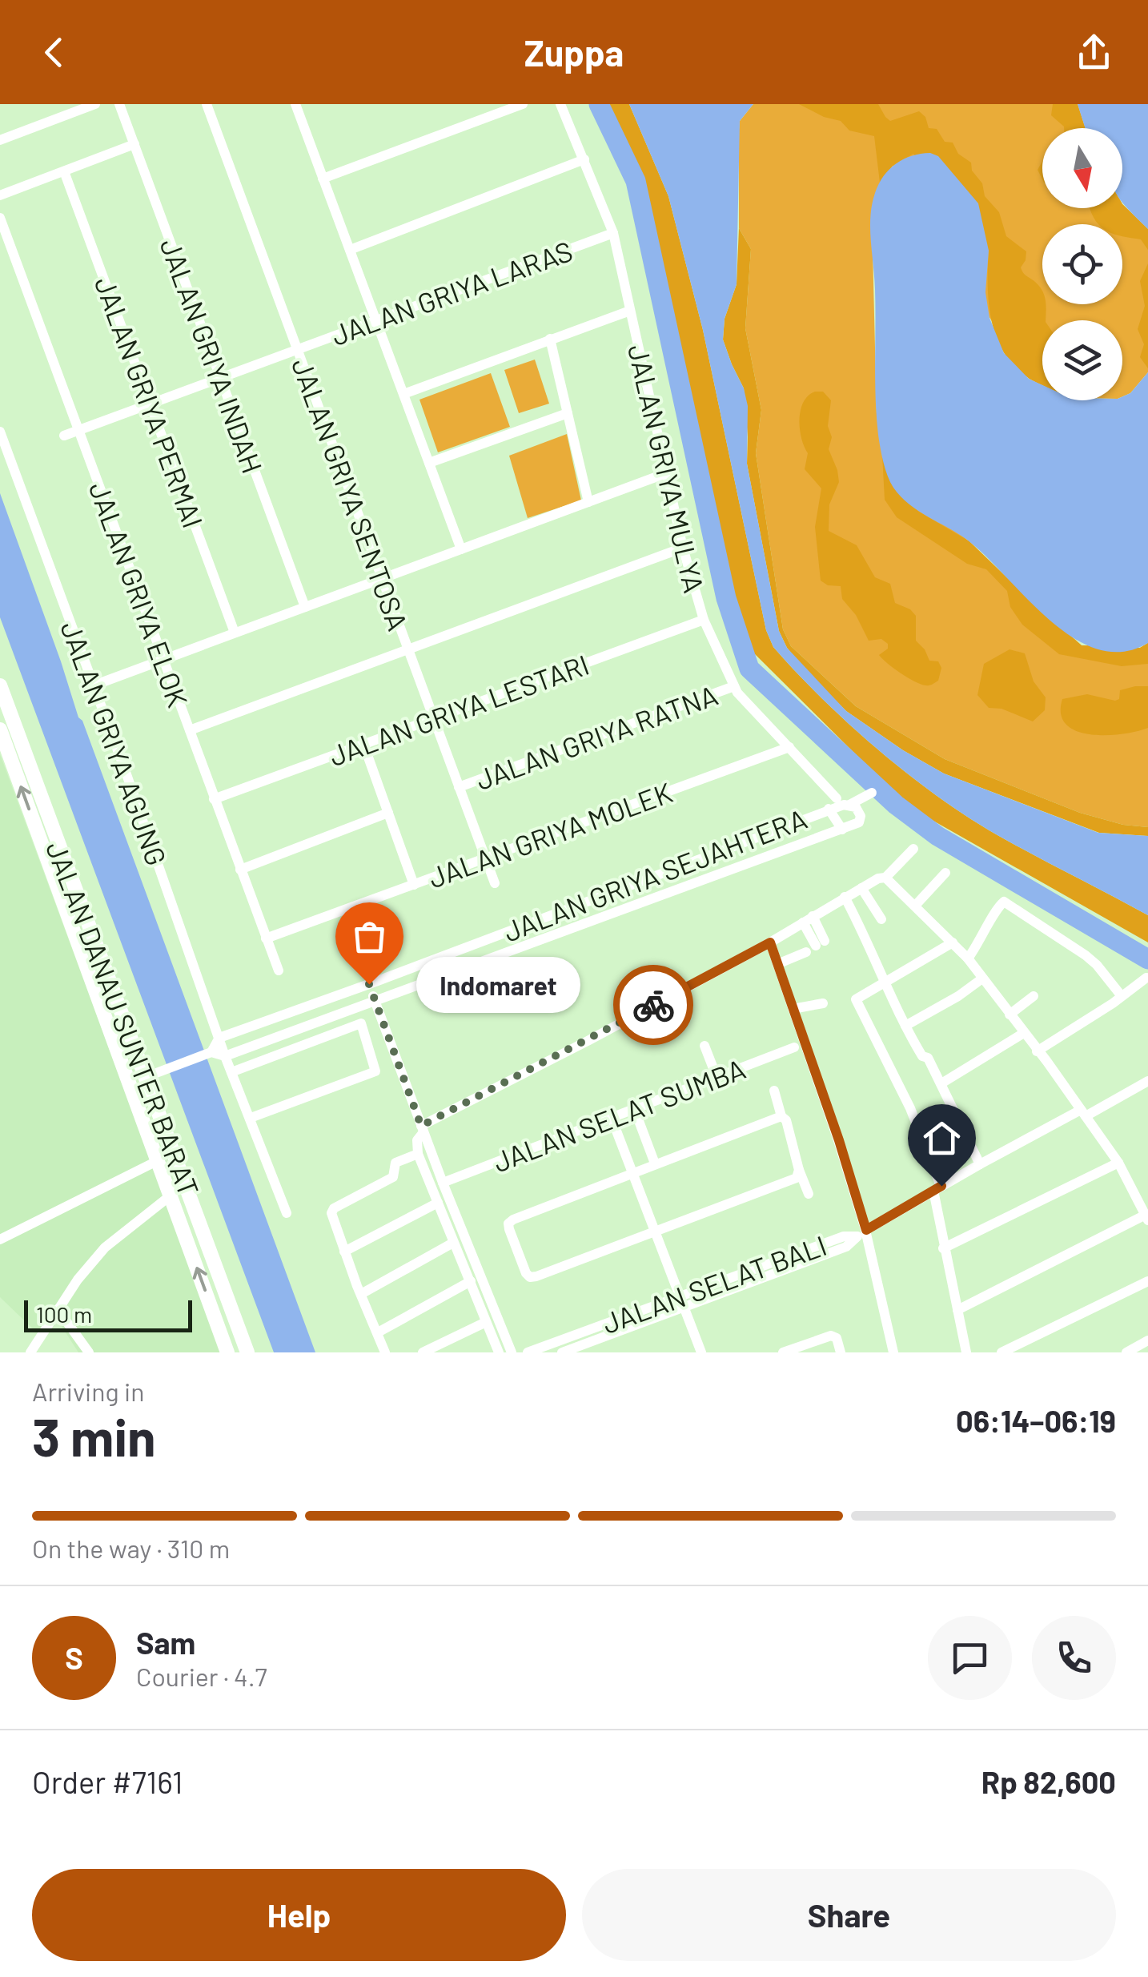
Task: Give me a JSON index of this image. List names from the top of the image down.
{
  "streets": {
    "main road": ["JALAN DANAU SUNTER BARAT"],
    "street": [
      "JALAN GRIYA LARAS",
      "JALAN GRIYA INDAH",
      "JALAN GRIYA PERMAI",
      "JALAN GRIYA MULYA",
      "JALAN GRIYA SENTOSA",
      "JALAN GRIYA ELOK",
      "JALAN GRIYA LESTARI",
      "JALAN GRIYA RATNA",
      "JALAN GRIYA AGUNG",
      "JALAN GRIYA MOLEK",
      "JALAN GRIYA SEJAHTERA",
      "JALAN SELAT SUMBA",
      "JALAN SELAT BALI"
    ]
  },
  "crossings": [
    ["JALAN GRIYA LARAS", "JALAN GRIYA INDAH"],
    ["JALAN GRIYA LARAS", "JALAN GRIYA PERMAI"],
    ["JALAN GRIYA LARAS", "JALAN GRIYA MULYA"],
    ["JALAN GRIYA LARAS", "JALAN GRIYA SENTOSA"],
    ["JALAN GRIYA LARAS", "JALAN GRIYA ELOK"],
    ["JALAN GRIYA MULYA", "JALAN GRIYA LESTARI"],
    ["JALAN GRIYA MULYA", "JALAN GRIYA RATNA"],
    ["JALAN GRIYA MULYA", "JALAN GRIYA MOLEK"],
    ["JALAN GRIYA SENTOSA", "JALAN GRIYA LESTARI"],
    ["JALAN GRIYA SENTOSA", "JALAN GRIYA RATNA"],
    ["JALAN GRIYA SENTOSA", "JALAN GRIYA MOLEK"],
    ["JALAN GRIYA ELOK", "JALAN GRIYA LESTARI"],
    ["JALAN GRIYA ELOK", "JALAN GRIYA MOLEK"],
    ["JALAN GRIYA AGUNG", "JALAN GRIYA SEJAHTERA"]
  ],
  "places": ["Indomaret"],
  "scale_bar": "100 m",
  "north": "bottom",
  "page": {
    "header": "Zuppa",
    "bubble": "Indomaret",
    "scale": "100 m",
    "heading": ["3 min", "Arriving in", "06:14–06:19"],
    "panel": [
      "Sam",
      "Courier · 4.7",
      "Order #7161",
      "Rp 82,600"
    ],
    "bar": "On the way · 310 m",
    "round": "S",
    "buttons": ["Help", "Share"]
  }
}
